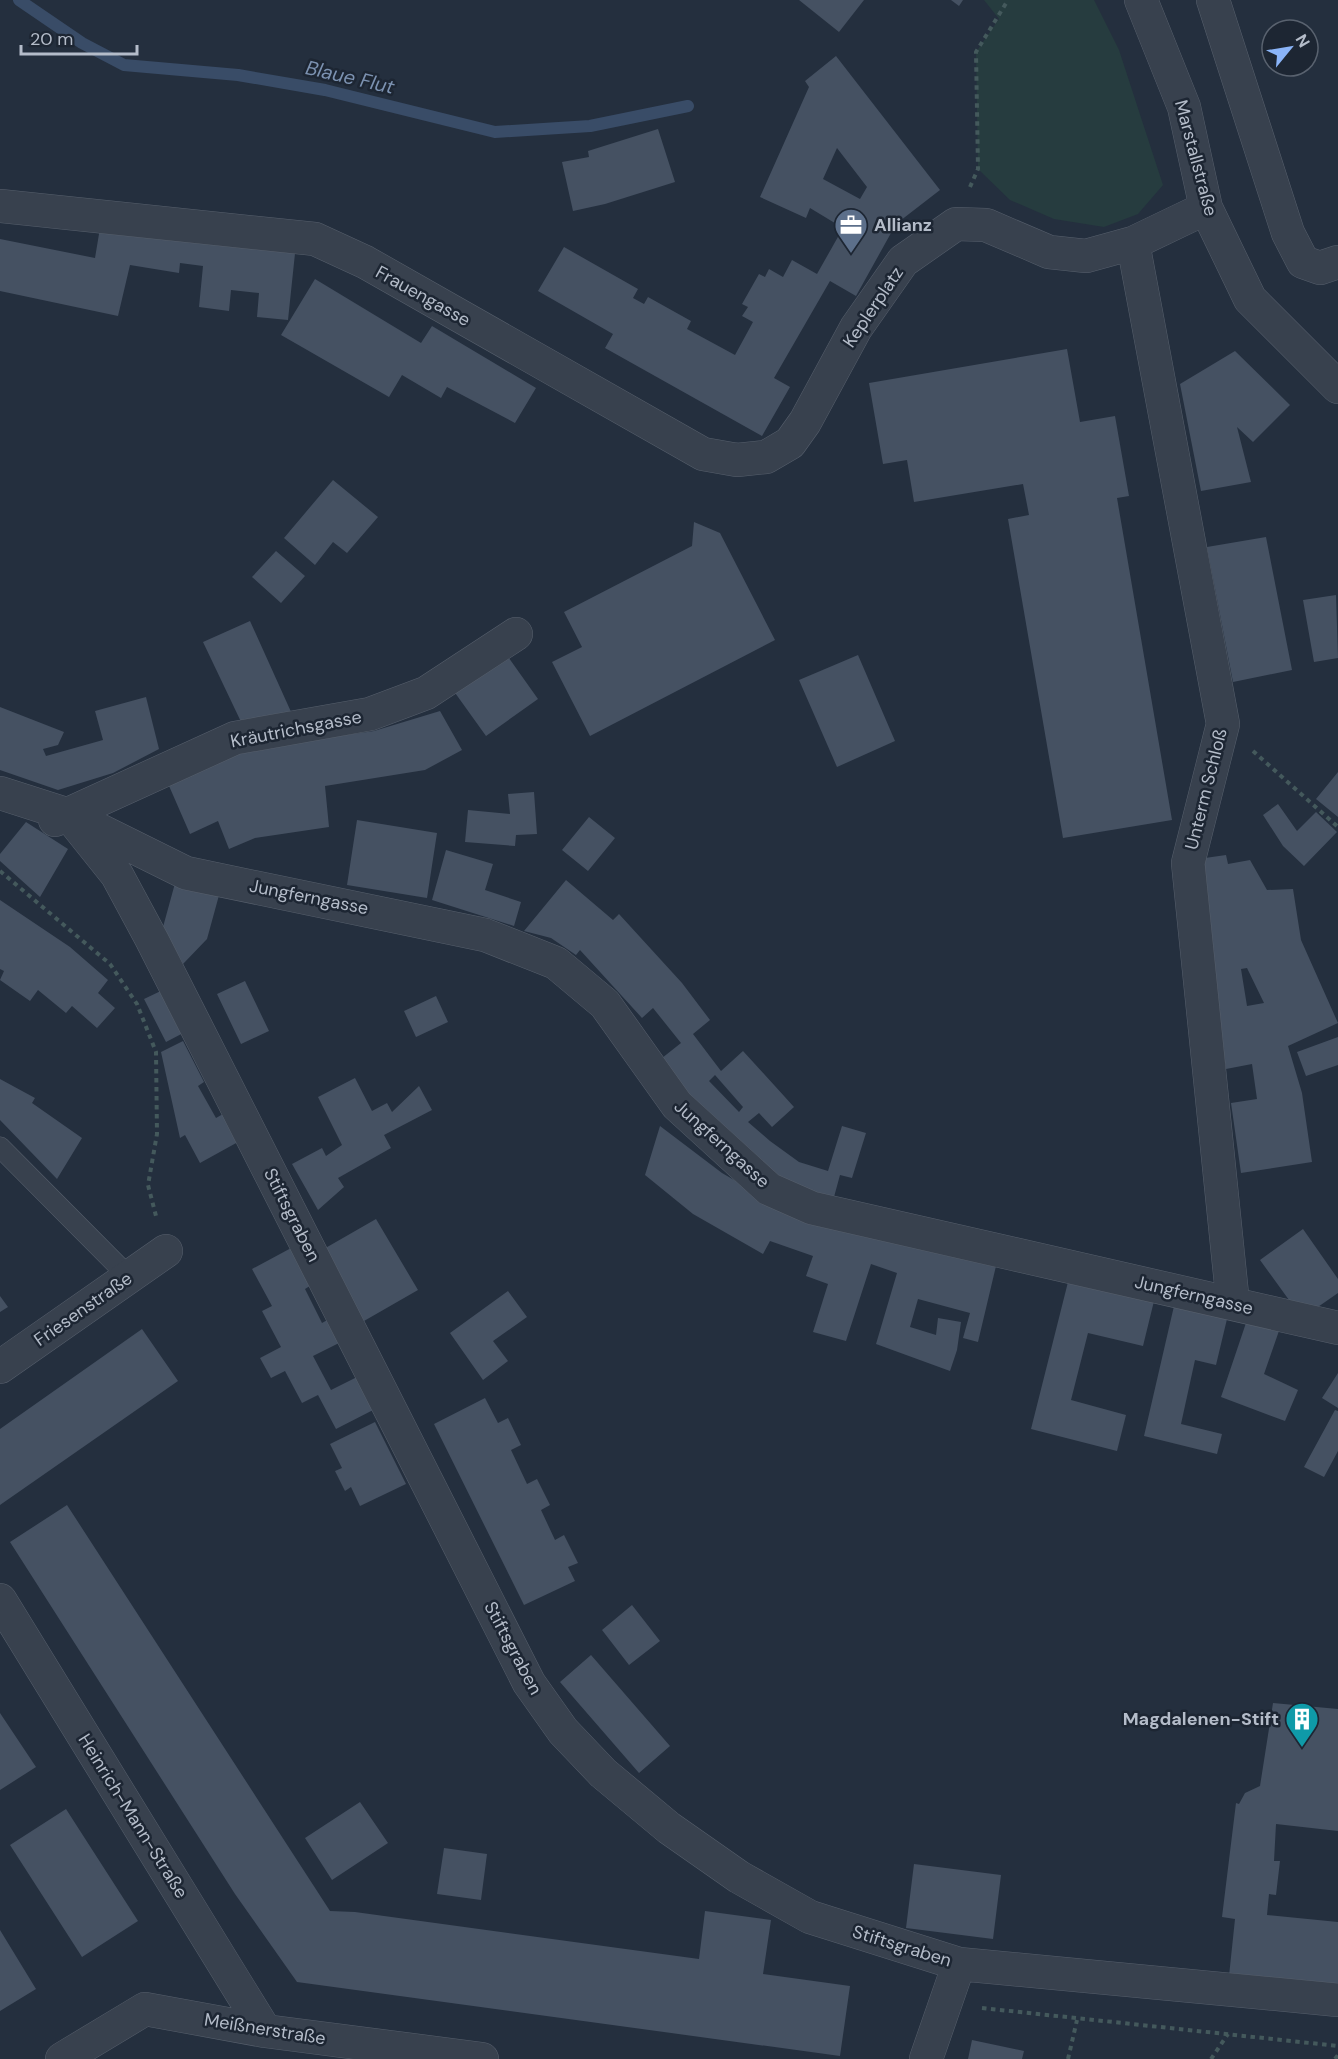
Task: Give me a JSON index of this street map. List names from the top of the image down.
{
  "streets": {
    "street": [
      "Marstallstraße",
      "Frauengasse",
      "Keplerplatz",
      "Kräutrichsgasse",
      "Unterm Schloß",
      "Jungferngasse",
      "Stiftsgraben",
      "Friesenstraße",
      "Heinrich-Mann-Straße",
      "Meißnerstraße"
    ]
  },
  "crossings": [
    ["Frauengasse", "Keplerplatz"],
    ["Kräutrichsgasse", "Jungferngasse"],
    ["Kräutrichsgasse", "Stiftsgraben"],
    ["Unterm Schloß", "Jungferngasse"],
    ["Jungferngasse", "Stiftsgraben"],
    ["Heinrich-Mann-Straße", "Meißnerstraße"]
  ],
  "water": ["Blaue Flut"],
  "places": {
    "office": ["Allianz"],
    "building": ["Magdalenen-Stift"]
  },
  "scale_bar": "20 m",
  "north": "top right"
}
